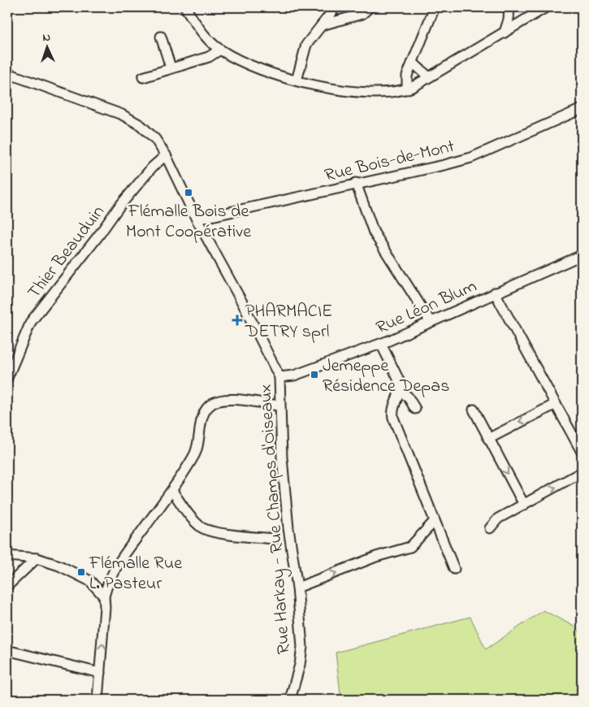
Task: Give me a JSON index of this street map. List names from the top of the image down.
{
  "streets": {
    "street": [
      "Rue Bois-de-Mont",
      "Thier Beauduin",
      "Rue Léon Blum",
      "Rue Harkay - Rue Champs d'Oiseaux"
    ]
  },
  "crossings": [
    ["Rue Bois-de-Mont", "Rue Harkay - Rue Champs d'Oiseaux"],
    ["Thier Beauduin", "Rue Harkay - Rue Champs d'Oiseaux"],
    ["Rue Léon Blum", "Rue Harkay - Rue Champs d'Oiseaux"]
  ],
  "places": {
    "transit": ["Flémalle Bois de Mont Coopérative", "Jemeppe Résidence Depas", "Flémalle Rue L. Pasteur"],
    "health": ["PHARMACIE DETRY sprl"]
  },
  "north": "top"
}
